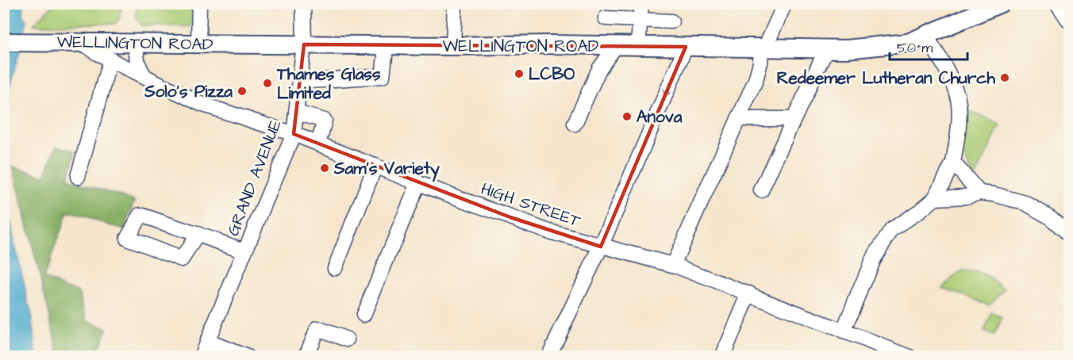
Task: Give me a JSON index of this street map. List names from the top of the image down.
{
  "streets": {
    "main road": ["WELLINGTON ROAD"],
    "street": ["GRAND AVENUE", "HIGH STREET"]
  },
  "crossings": [
    ["WELLINGTON ROAD", "GRAND AVENUE"],
    ["WELLINGTON ROAD", "HIGH STREET"],
    ["GRAND AVENUE", "HIGH STREET"]
  ],
  "places": [
    "LCBO",
    "Redeemer Lutheran Church",
    "Thames Glass Limited",
    "Solo's Pizza",
    "Anova",
    "Sam's Variety"
  ],
  "scale_bar": "50 m"
}
